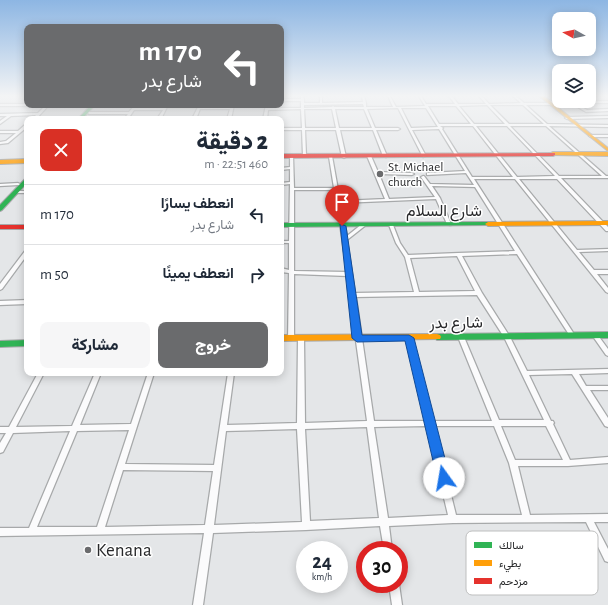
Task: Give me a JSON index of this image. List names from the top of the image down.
{
  "streets": {
    "street": ["شارع السلام", "شارع بدر"]
  },
  "places": ["St. Michael church", "Kenana"],
  "legend": ["سالك", "بطيء", "مزدحم"],
  "north": "left",
  "page": {
    "turn": ["170 m", "شارع بدر"],
    "heading": ["2 دقيقة", "460 m · 22:51"],
    "list": [
      {
        "name": "انعطف يسارًا",
        "note": "شارع بدر",
        "value": "170 m"
      },
      {
        "name": "انعطف يمينًا",
        "value": "50 m"
      }
    ],
    "buttons": ["خروج", "مشاركة"],
    "speed": "24 km/h",
    "limit": "30"
  }
}
